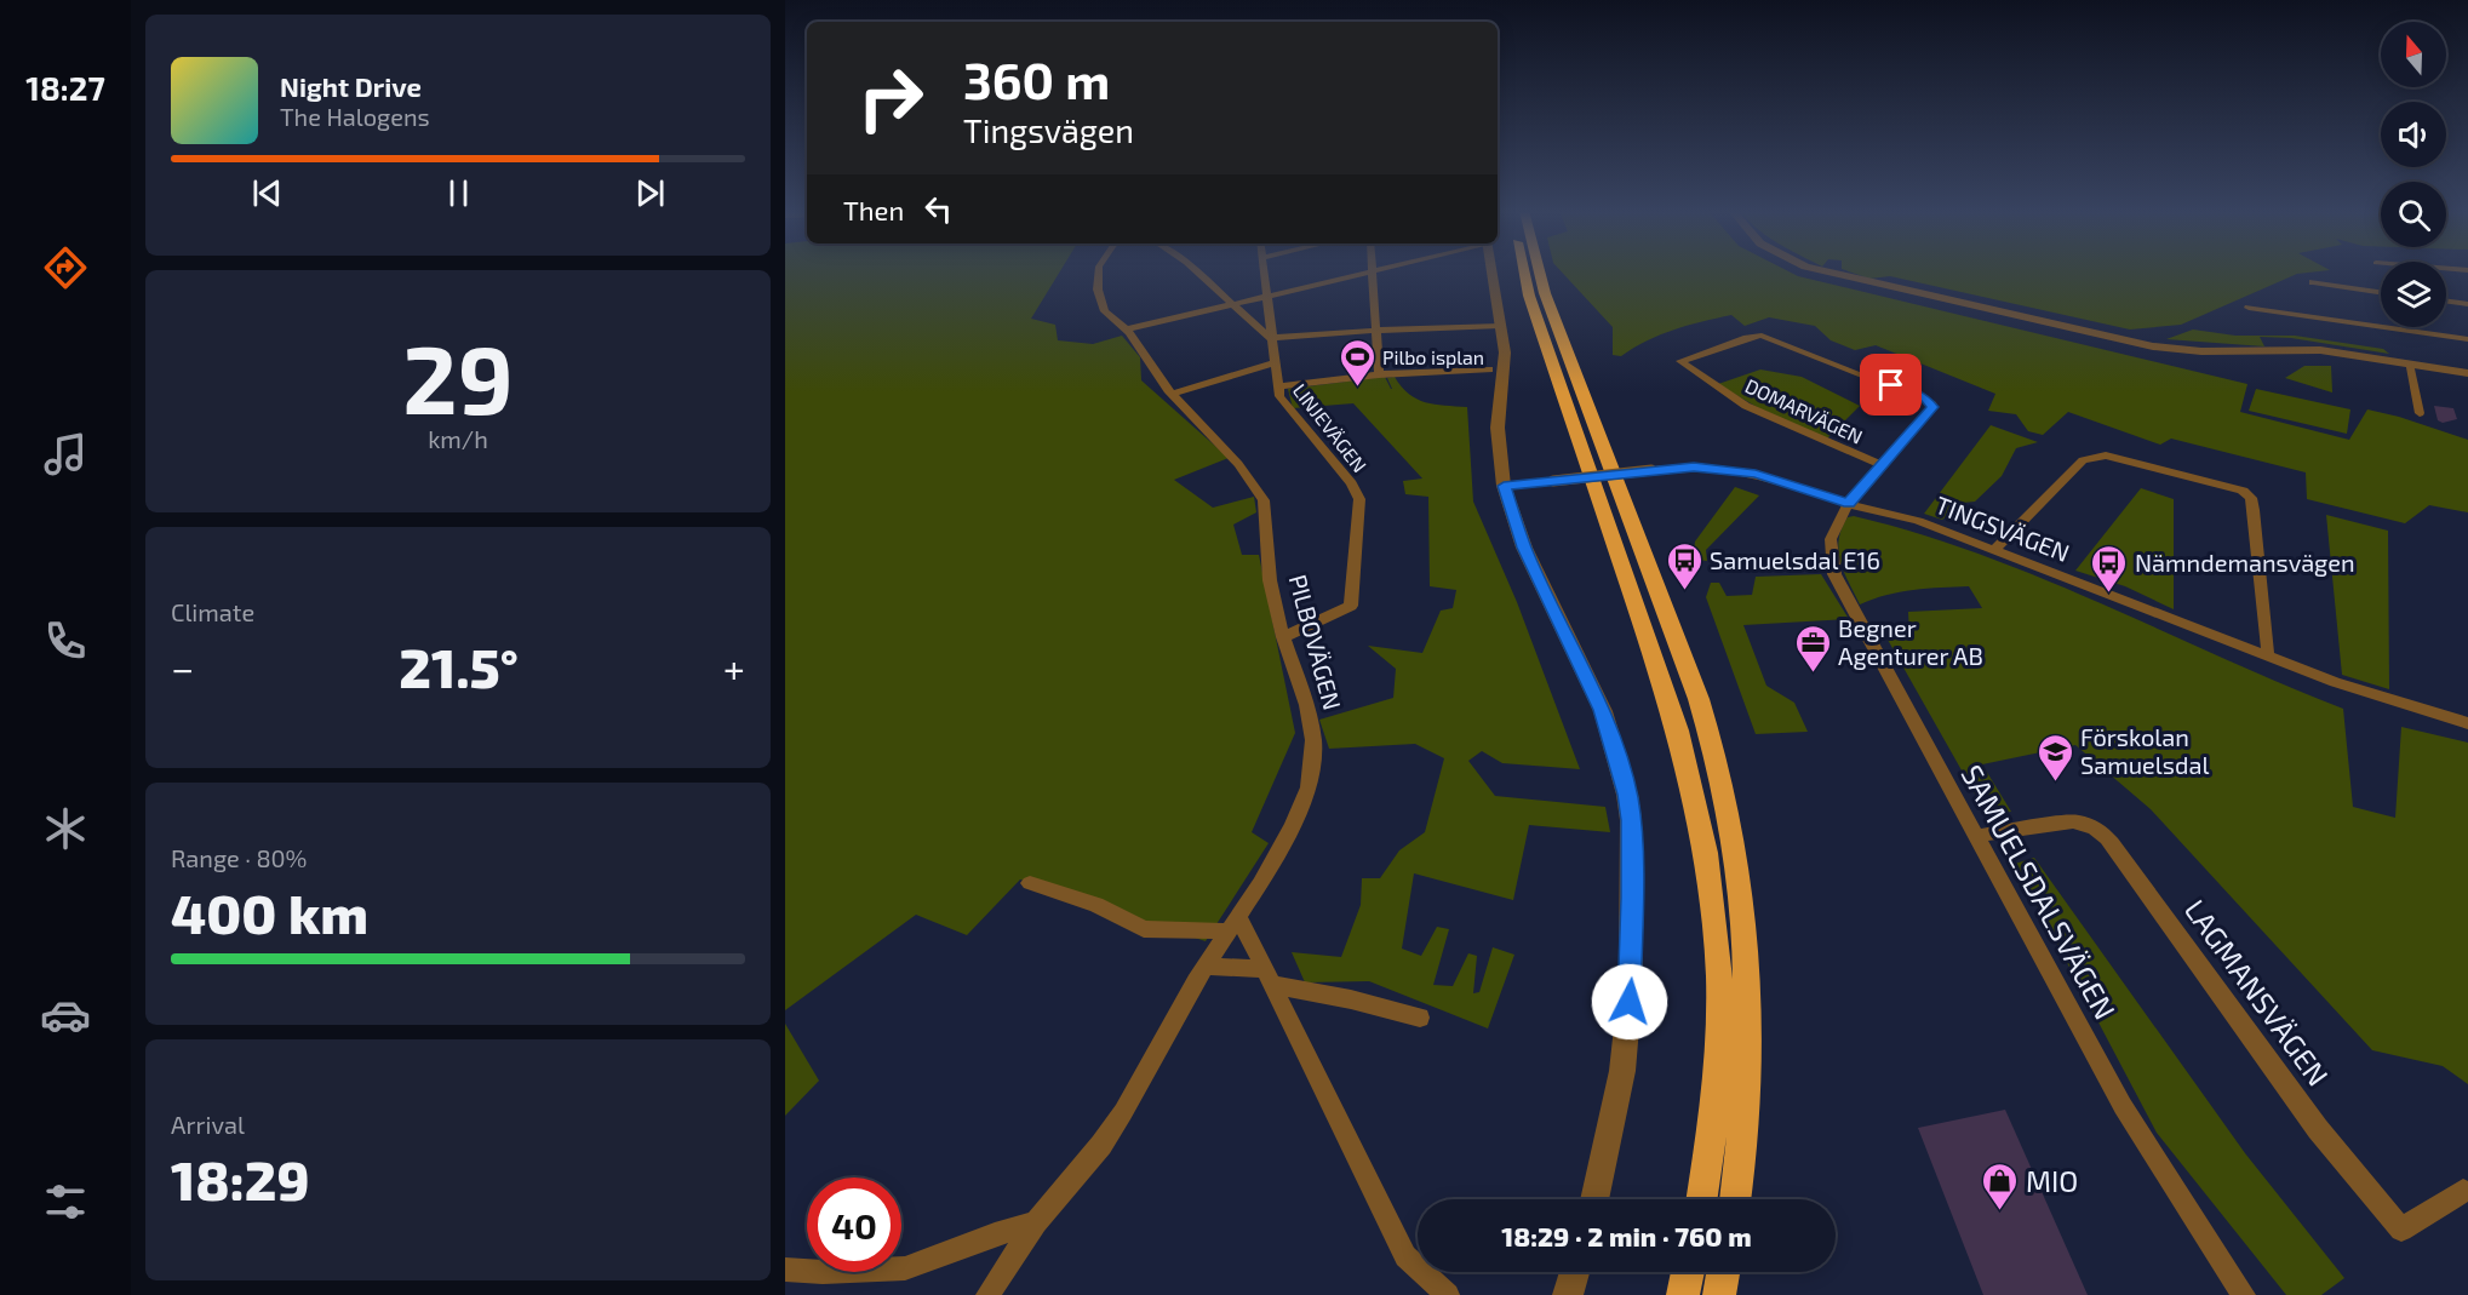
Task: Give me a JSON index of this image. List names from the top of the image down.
{
  "streets": {
    "street": [
      "DOMARVÄGEN",
      "LINJEVÄGEN",
      "TINGSVÄGEN",
      "PILBOVÄGEN",
      "SAMUELSDALSVÄGEN",
      "LAGMANSVÄGEN"
    ]
  },
  "crossings": [
    ["DOMARVÄGEN", "TINGSVÄGEN"],
    ["DOMARVÄGEN", "SAMUELSDALSVÄGEN"],
    ["LINJEVÄGEN", "PILBOVÄGEN"],
    ["TINGSVÄGEN", "SAMUELSDALSVÄGEN"],
    ["SAMUELSDALSVÄGEN", "LAGMANSVÄGEN"]
  ],
  "places": {
    "sports": ["Pilbo isplan"],
    "bus stop": ["Samuelsdal E16", "Nämndemansvägen"],
    "office": ["Begner Agenturer AB"],
    "school or university": ["Förskolan Samuelsdal"],
    "shop": ["MIO"]
  },
  "north": "top",
  "page": {
    "tabs": "18:27",
    "turn": ["360 m", "Tingsvägen"],
    "song": ["Night Drive", "The Halogens"],
    "then": "Then",
    "tile": [
      ["29", "km/h"],
      "Climate",
      ["Range · 80%", "400 km"],
      ["Arrival", "18:29"]
    ],
    "heat": ["−", "21.5°", "+"],
    "limit": "40",
    "trip": "18:29 · 2 min · 760 m"
  }
}
